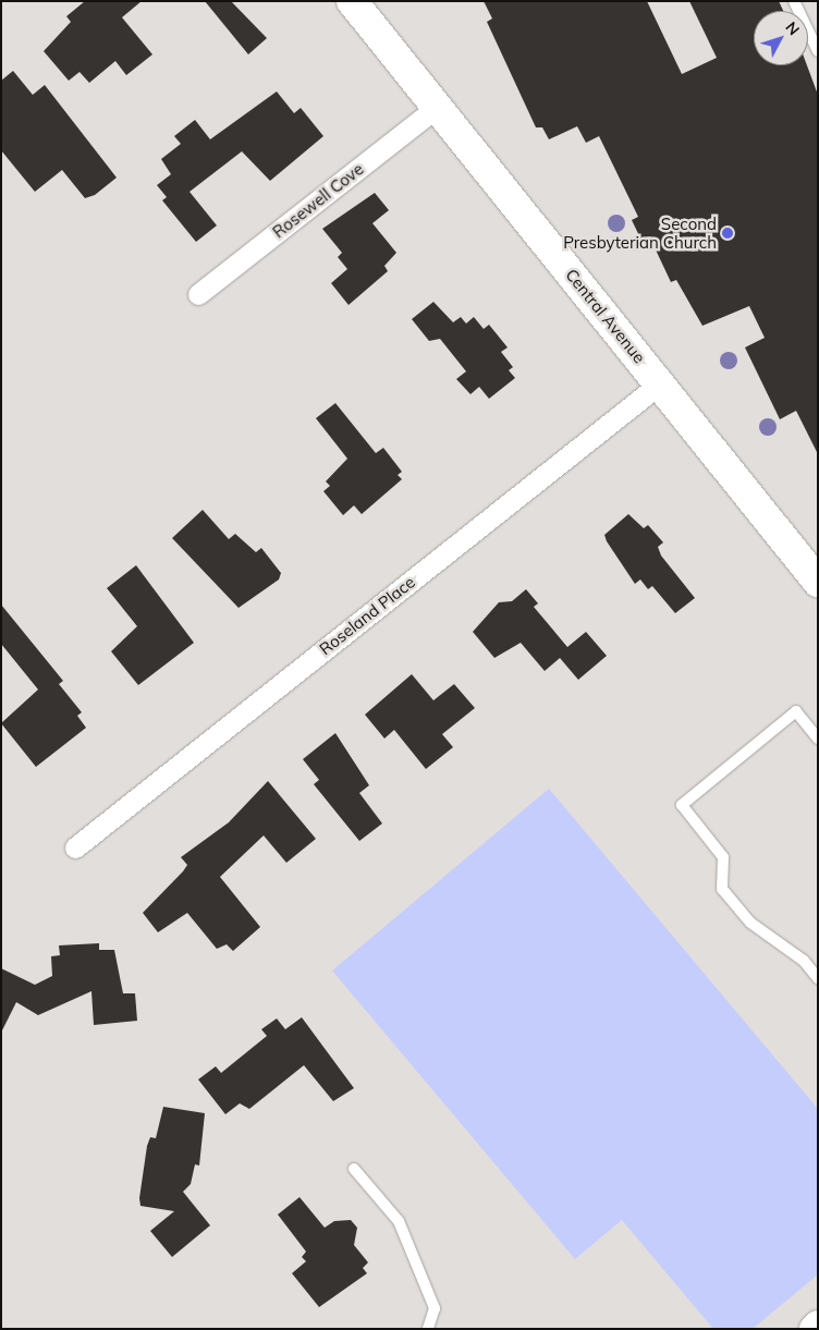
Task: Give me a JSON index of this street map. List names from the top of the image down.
{
  "streets": {
    "main road": ["Central Avenue"],
    "street": ["Rosewell Cove", "Roseland Place"]
  },
  "crossings": [
    ["Rosewell Cove", "Central Avenue"],
    ["Central Avenue", "Roseland Place"]
  ],
  "places": ["Second Presbyterian Church"],
  "north": "top right"
}
